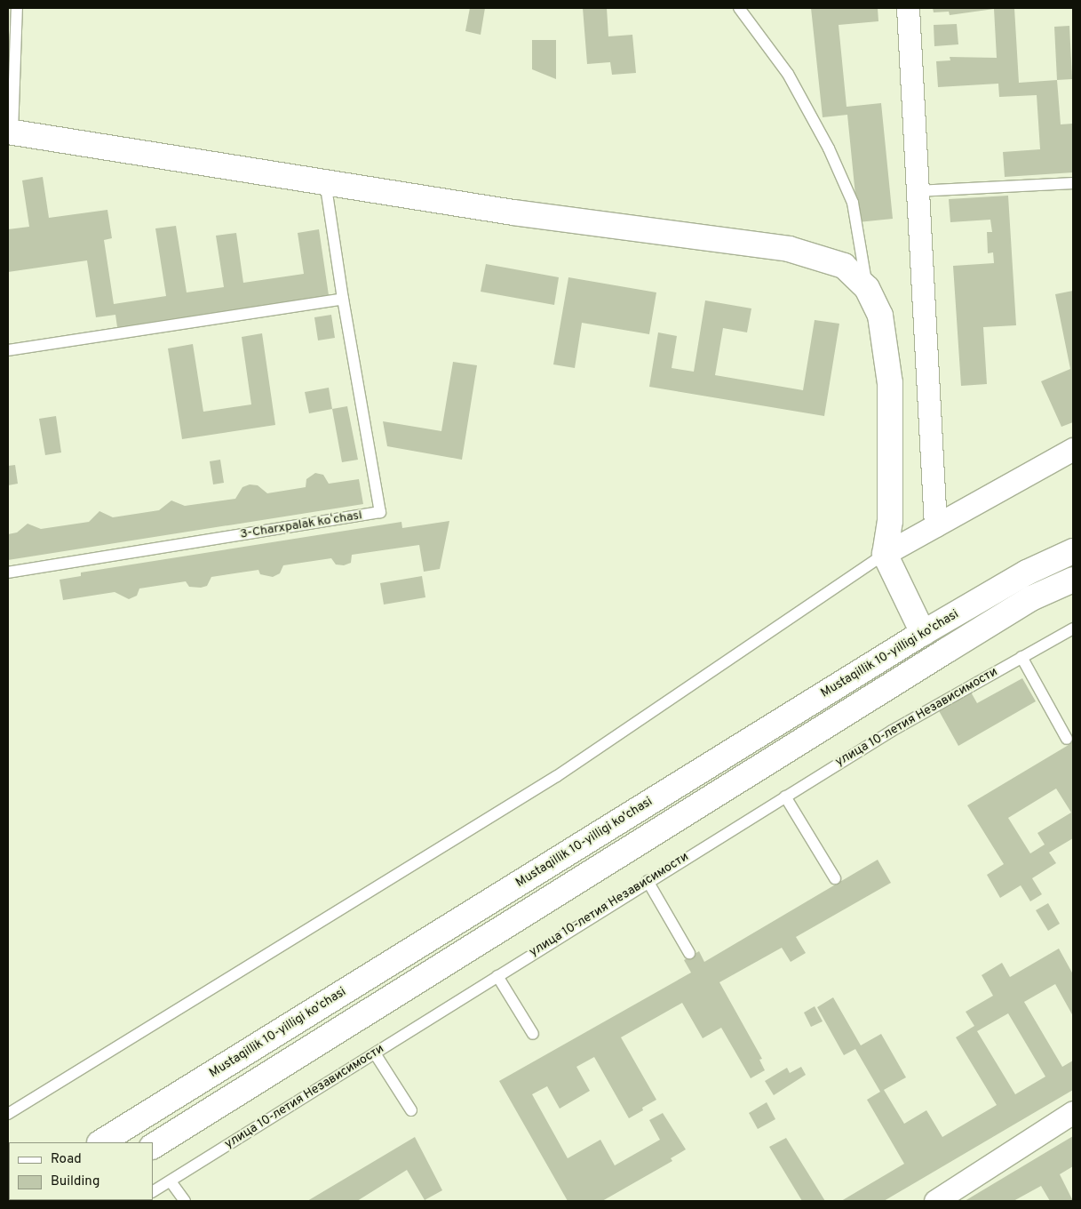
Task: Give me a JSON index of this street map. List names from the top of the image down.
{
  "streets": {
    "main road": ["Mustaqillik 10-yilligi ko'chasi"],
    "lane": ["3-Charxpalak koʻchasi", "улица 10-летия Независимости"]
  },
  "legend": ["Road", "Building"]
}
